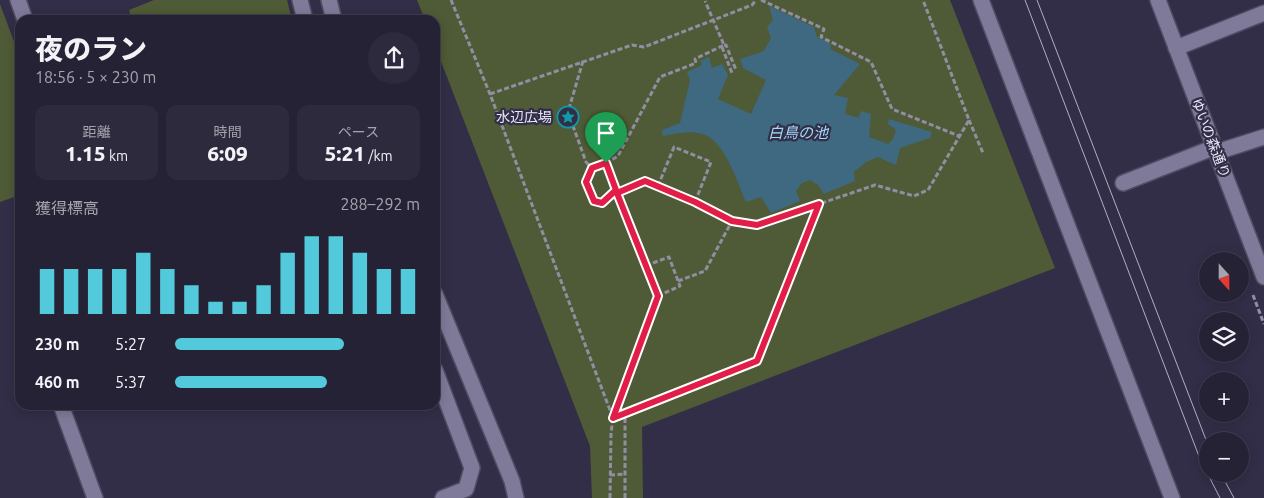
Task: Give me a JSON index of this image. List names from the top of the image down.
{
  "streets": {
    "street": ["ゆいの森通り"]
  },
  "water": ["白鳥の池"],
  "places": {
    "place": ["水辺広場"]
  },
  "north": "bottom",
  "page": {
    "heading": ["夜のラン", "18:56 · 5 × 230 m"],
    "stats": [
      ["距離", "1.15 km"],
      ["時間", "6:09"],
      ["ペース", "5:21 /km"]
    ],
    "chart": ["獲得標高", "288–292 m"],
    "map_buttons": ["+", "−"],
    "list": [
      {
        "name": "230 m",
        "note": "5:27"
      },
      {
        "name": "460 m",
        "note": "5:37"
      }
    ]
  }
}
